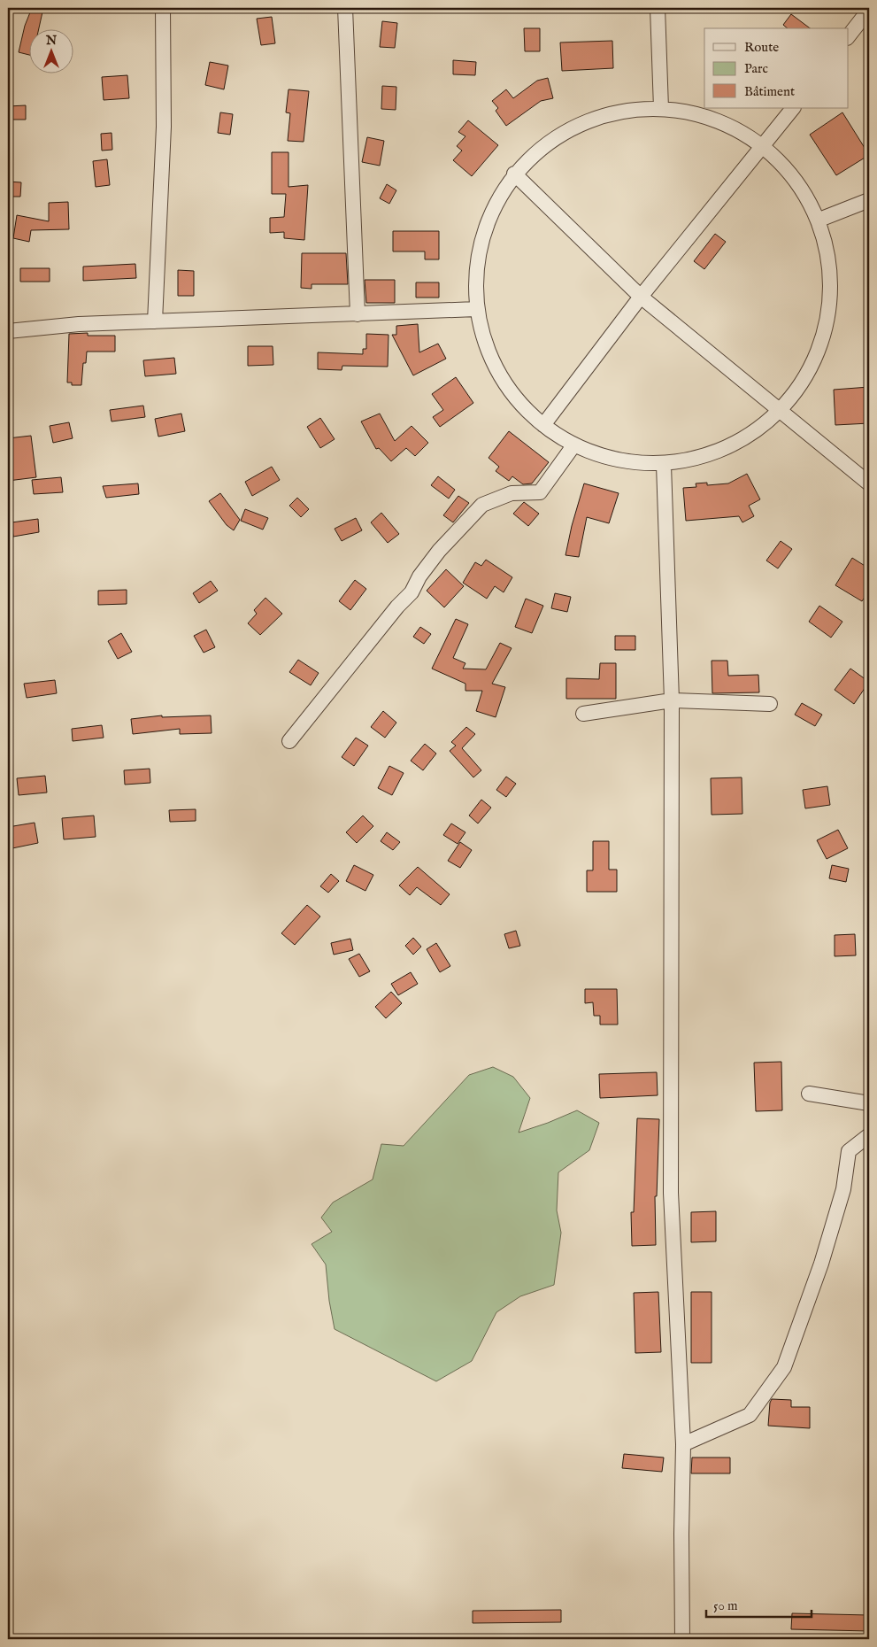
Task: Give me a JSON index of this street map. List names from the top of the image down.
{
  "legend": ["Route", "Parc", "Bâtiment"],
  "scale_bar": "50 m",
  "north": "top"
}
